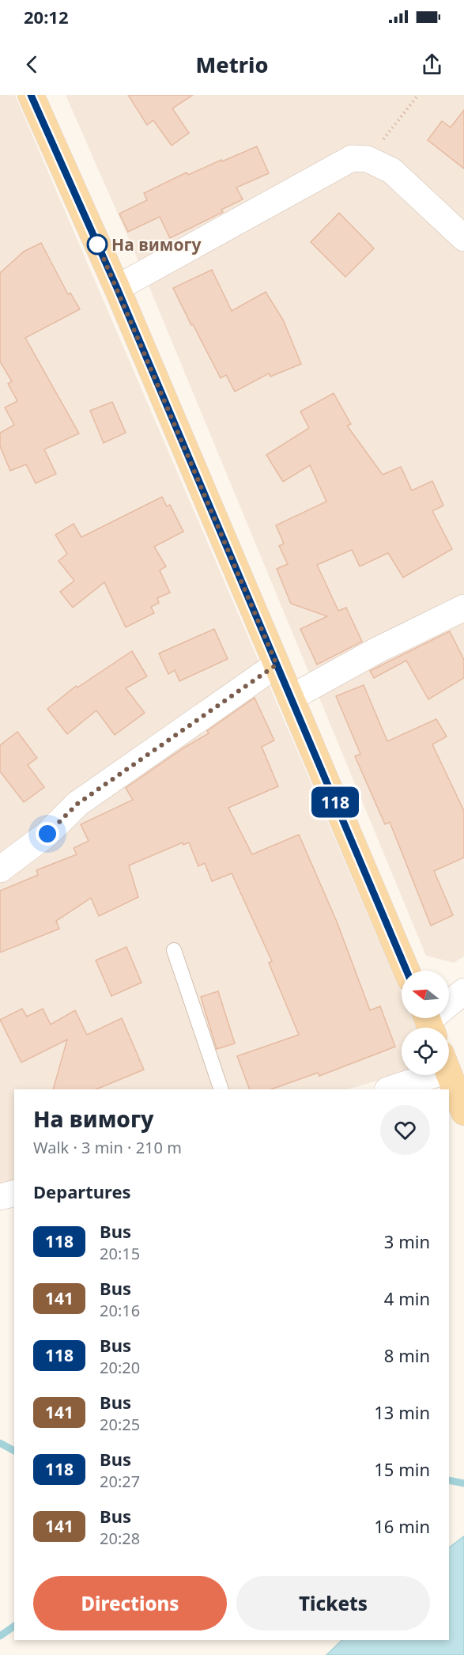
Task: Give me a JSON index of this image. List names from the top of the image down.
{
  "places": ["На вимогу"],
  "lines": ["bus line 118"],
  "north": "left",
  "page": {
    "status": "20:12",
    "header": "Metrio",
    "on_map": "118",
    "heading": [
      ["На вимогу", "Walk · 3 min · 210 m"],
      "Departures"
    ],
    "list": [
      {
        "mark": "118",
        "name": "Bus",
        "note": "20:15",
        "value": "3 min"
      },
      {
        "mark": "141",
        "name": "Bus",
        "note": "20:16",
        "value": "4 min"
      },
      {
        "mark": "118",
        "name": "Bus",
        "note": "20:20",
        "value": "8 min"
      },
      {
        "mark": "141",
        "name": "Bus",
        "note": "20:25",
        "value": "13 min"
      },
      {
        "mark": "118",
        "name": "Bus",
        "note": "20:27",
        "value": "15 min"
      },
      {
        "mark": "141",
        "name": "Bus",
        "note": "20:28",
        "value": "16 min"
      }
    ],
    "buttons": ["Directions", "Tickets"]
  }
}
